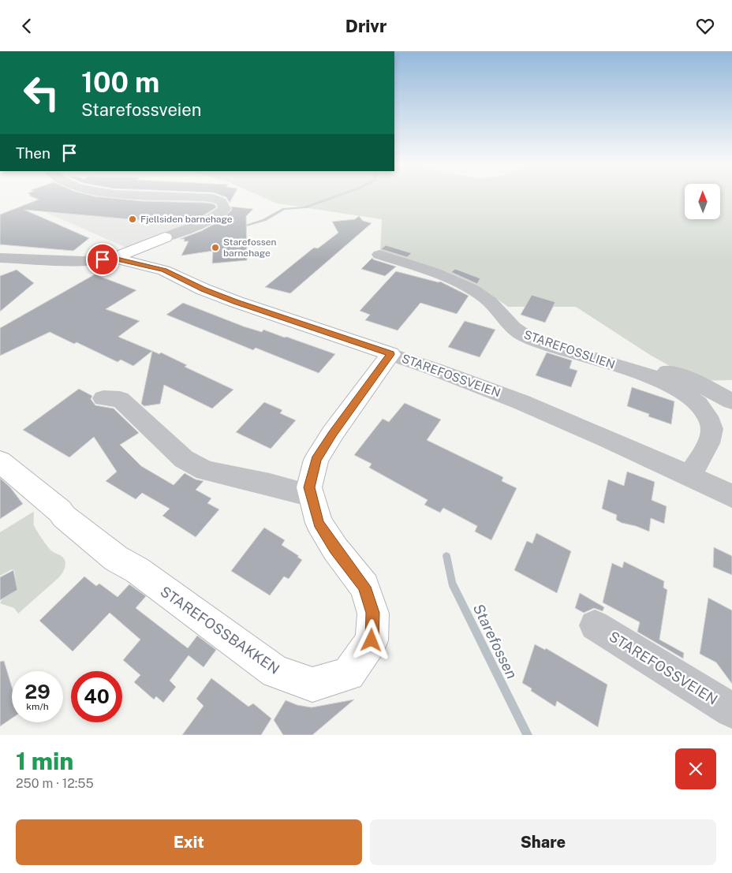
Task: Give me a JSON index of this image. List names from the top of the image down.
{
  "streets": {
    "street": ["STAREFOSSLIEN", "STAREFOSSVEIEN", "STAREFOSSBAKKEN"]
  },
  "crossings": [
    ["STAREFOSSLIEN", "STAREFOSSVEIEN"],
    ["STAREFOSSVEIEN", "STAREFOSSBAKKEN"]
  ],
  "water": ["Starefossen"],
  "places": ["Fjellsiden barnehage", "Starefossen barnehage"],
  "north": "top",
  "page": {
    "header": "Drivr",
    "turn": ["100 m", "Starefossveien"],
    "then": "Then",
    "speed": "29 km/h",
    "limit": "40",
    "heading": ["1 min", "250 m · 12:55"],
    "buttons": ["Exit", "Share"]
  }
}
